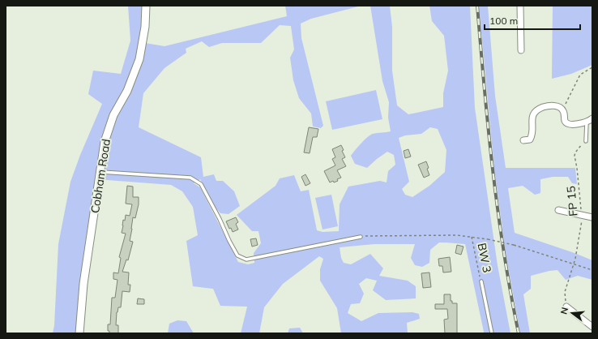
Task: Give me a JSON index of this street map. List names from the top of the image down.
{
  "streets": {
    "street": ["Cobham Road"],
    "path": ["FP 15", "BW 3"]
  },
  "scale_bar": "100 m",
  "north": "left"
}
